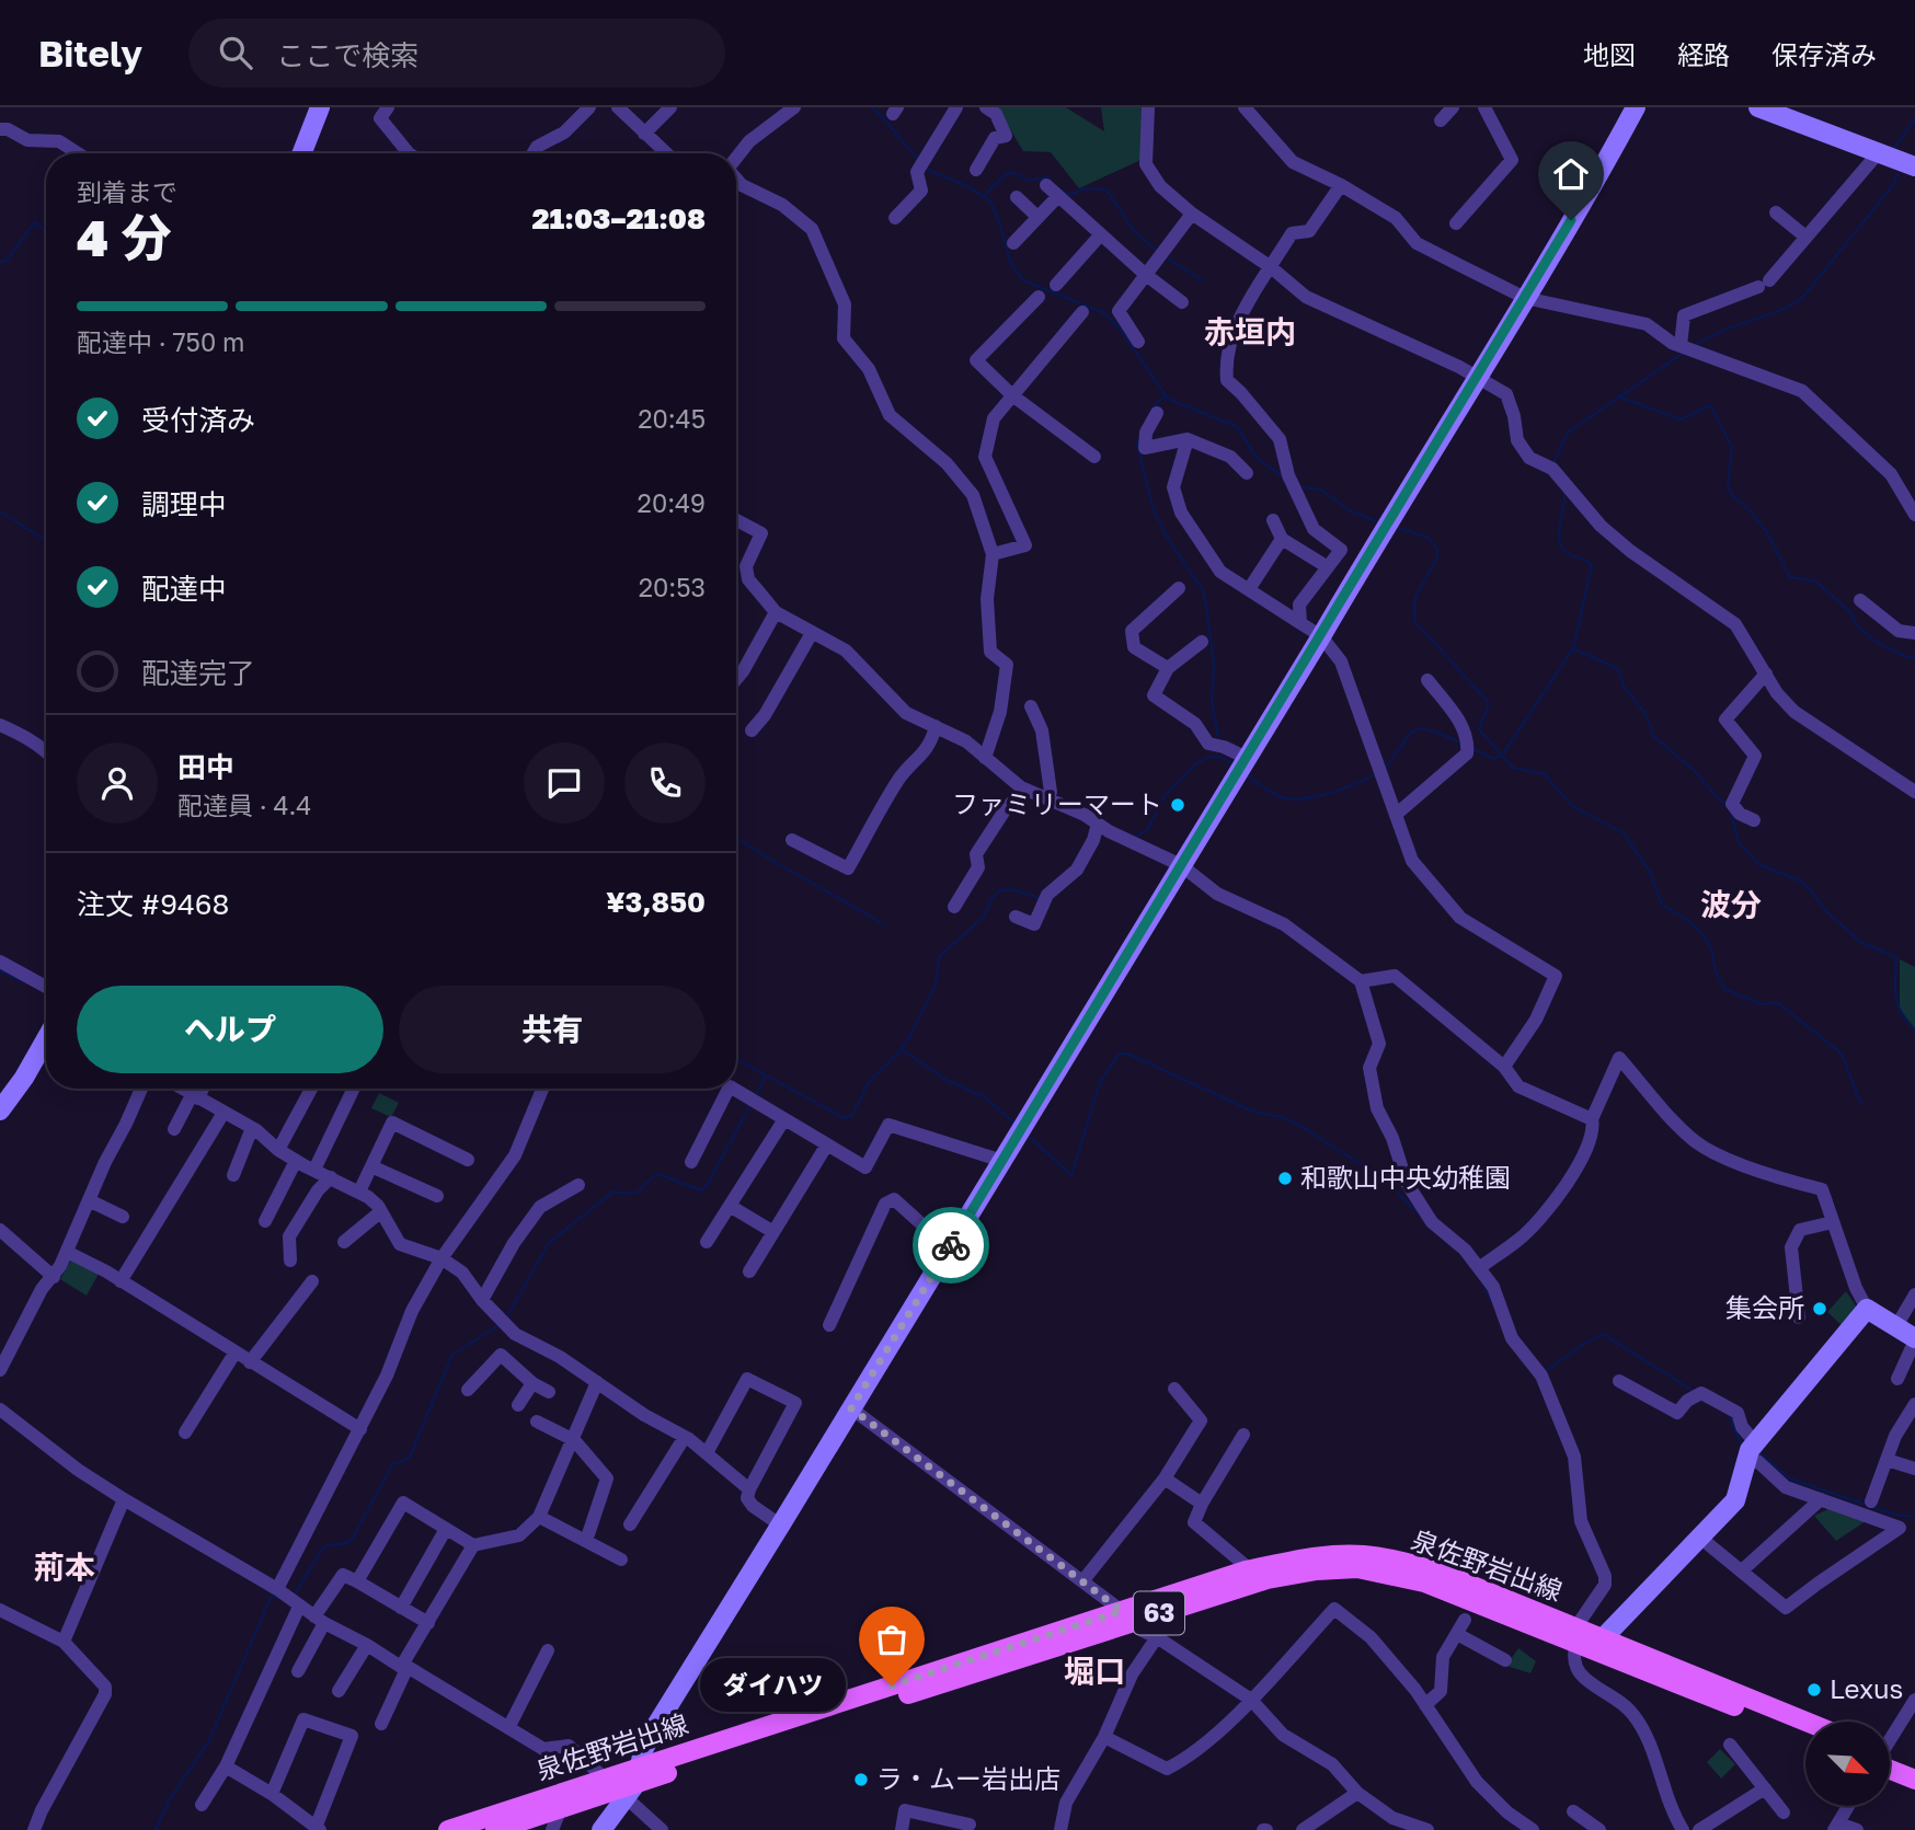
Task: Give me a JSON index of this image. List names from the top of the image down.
{
  "streets": {
    "main road": ["泉佐野岩出線", "63"]
  },
  "districts": [
    "赤垣内",
    "波分",
    "荊本",
    "堀口"
  ],
  "places": [
    "ファミリーマート",
    "和歌山中央幼稚園",
    "集会所",
    "ダイハツ",
    "Lexus",
    "ラ・ムー岩出店"
  ],
  "north": "bottom right",
  "page": {
    "header": "Bitely",
    "search": "ここで検索",
    "nav": ["地図", "経路", "保存済み"],
    "heading": ["4 分", "到着まで", "21:03–21:08"],
    "panel": [
      "田中",
      "配達員 · 4.4",
      "注文 #9468",
      "¥3,850"
    ],
    "bar": "配達中 · 750 m",
    "list": [
      ["受付済み", "20:45"],
      ["調理中", "20:49"],
      ["配達中", "20:53"],
      "配達完了"
    ],
    "buttons": ["ヘルプ", "共有"],
    "bubble": "ダイハツ"
  }
}
